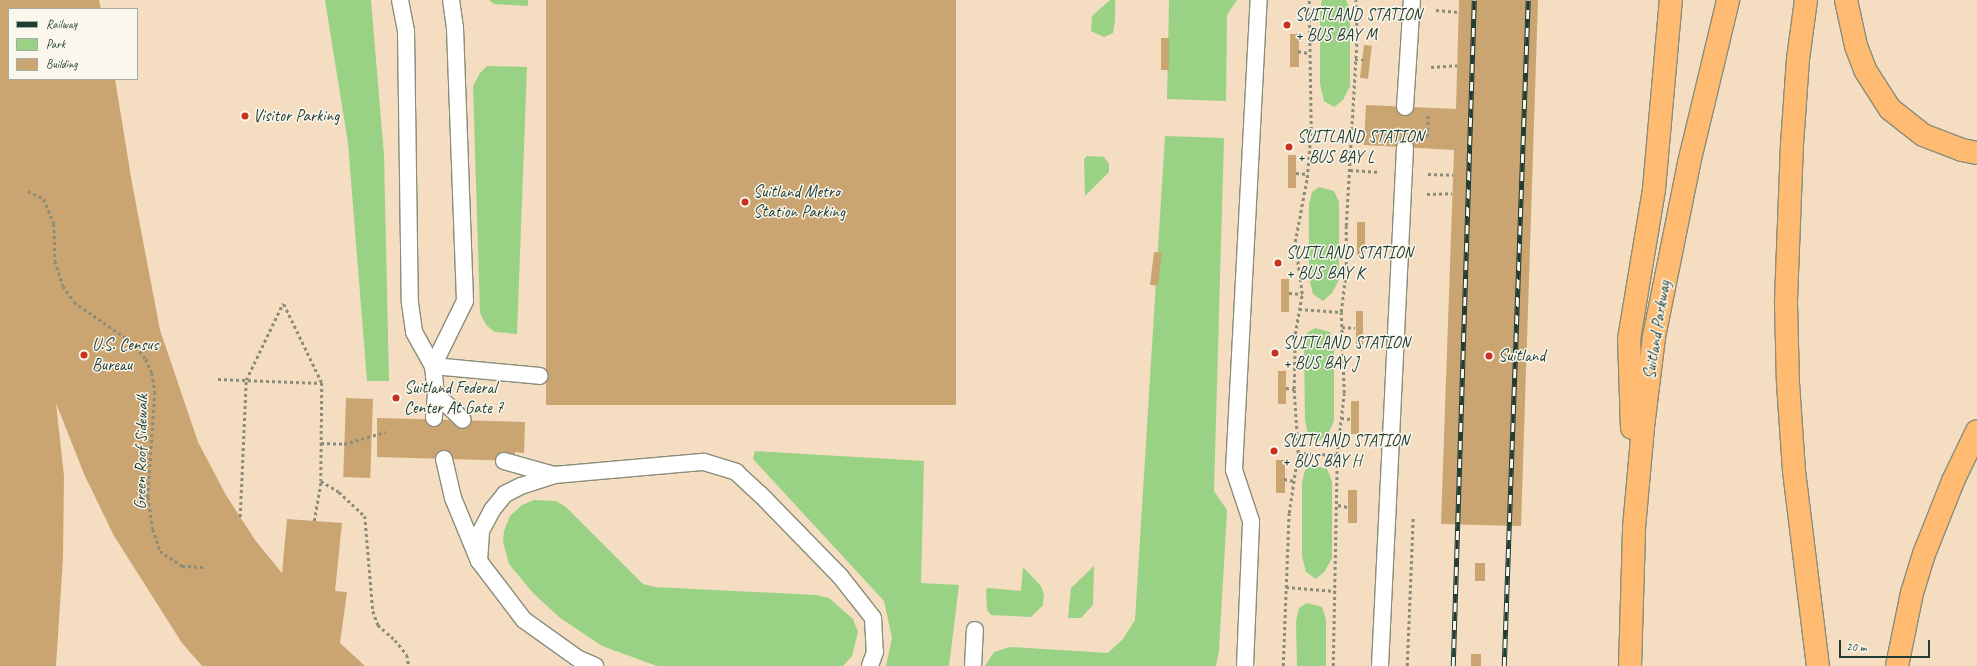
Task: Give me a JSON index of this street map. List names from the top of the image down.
{
  "streets": {
    "highway": ["Suitland Parkway"],
    "path": ["Green Roof Sidewalk"]
  },
  "places": [
    "SUITLAND STATION + BUS BAY M",
    "Visitor Parking",
    "SUITLAND STATION + BUS BAY L",
    "Suitland Metro Station Parking",
    "SUITLAND STATION + BUS BAY K",
    "SUITLAND STATION + BUS BAY J",
    "U.S. Census Bureau",
    "Suitland",
    "Suitland Federal Center At Gate 7",
    "SUITLAND STATION + BUS BAY H"
  ],
  "legend": ["Railway", "Park", "Building"],
  "scale_bar": "20 m"
}
